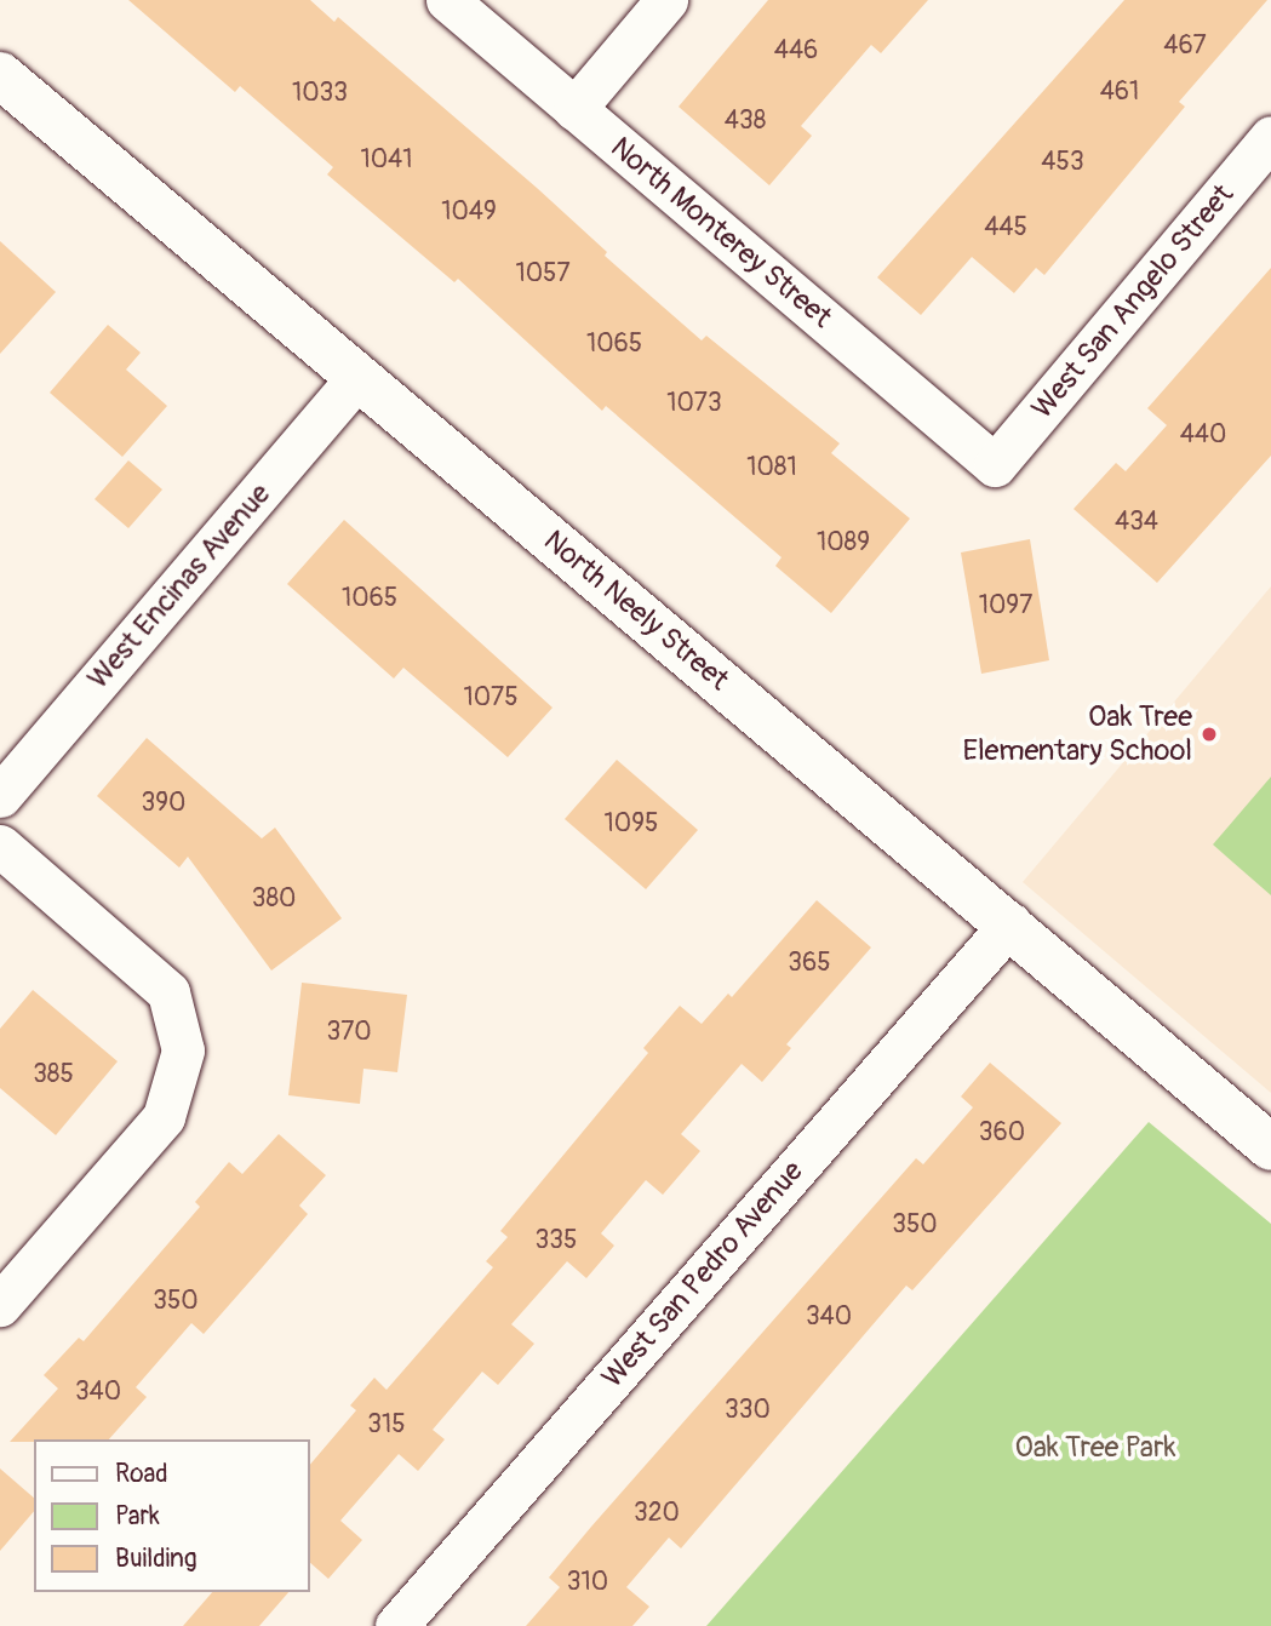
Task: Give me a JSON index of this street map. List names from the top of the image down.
{
  "streets": {
    "street": [
      "North Monterey Street",
      "West San Angelo Street",
      "West Encinas Avenue",
      "North Neely Street",
      "West San Pedro Avenue"
    ]
  },
  "crossings": [
    ["North Monterey Street", "West San Angelo Street"],
    ["West Encinas Avenue", "North Neely Street"],
    ["North Neely Street", "West San Pedro Avenue"]
  ],
  "parks": ["Oak Tree Park"],
  "places": ["Oak Tree Elementary School"],
  "house_numbers": [
    "467",
    "446",
    "461",
    "1033",
    "438",
    "1041",
    "453",
    "1049",
    "445",
    "1057",
    "1065",
    "1073",
    "440",
    "1081",
    "434",
    "1089",
    "1065",
    "1097",
    "1075",
    "390",
    "1095",
    "380",
    "365",
    "370",
    "385",
    "360",
    "350",
    "335",
    "350",
    "340",
    "340",
    "330",
    "315",
    "320",
    "310"
  ],
  "legend": ["Road", "Park", "Building"]
}
